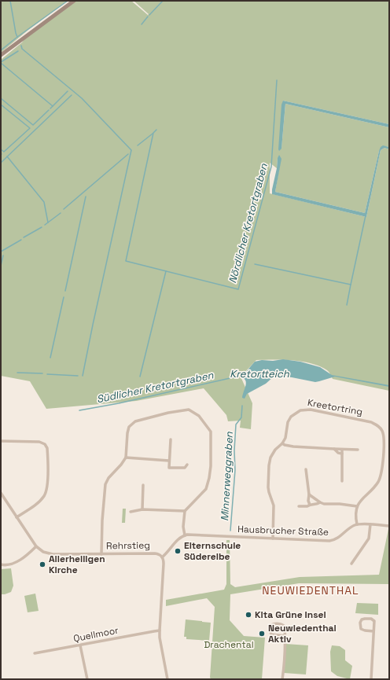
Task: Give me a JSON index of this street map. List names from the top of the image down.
{
  "streets": {
    "street": [
      "Kreetortring",
      "Hausbrucher Straße",
      "Rehrstieg",
      "Quellmoor"
    ]
  },
  "crossings": [
    ["Kreetortring", "Hausbrucher Straße"],
    ["Rehrstieg", "Quellmoor"]
  ],
  "districts": ["NEUWIEDENTHAL"],
  "water": [
    "Nördlicher Kretortgraben",
    "Kretortteich",
    "Südlicher Kretortgraben",
    "Minnerweggraben"
  ],
  "parks": ["Drachental"],
  "places": [
    "Elternschule Süderelbe",
    "Allerheiligen Kirche",
    "Kita Grüne Insel",
    "Neuwiedenthal Aktiv"
  ]
}
